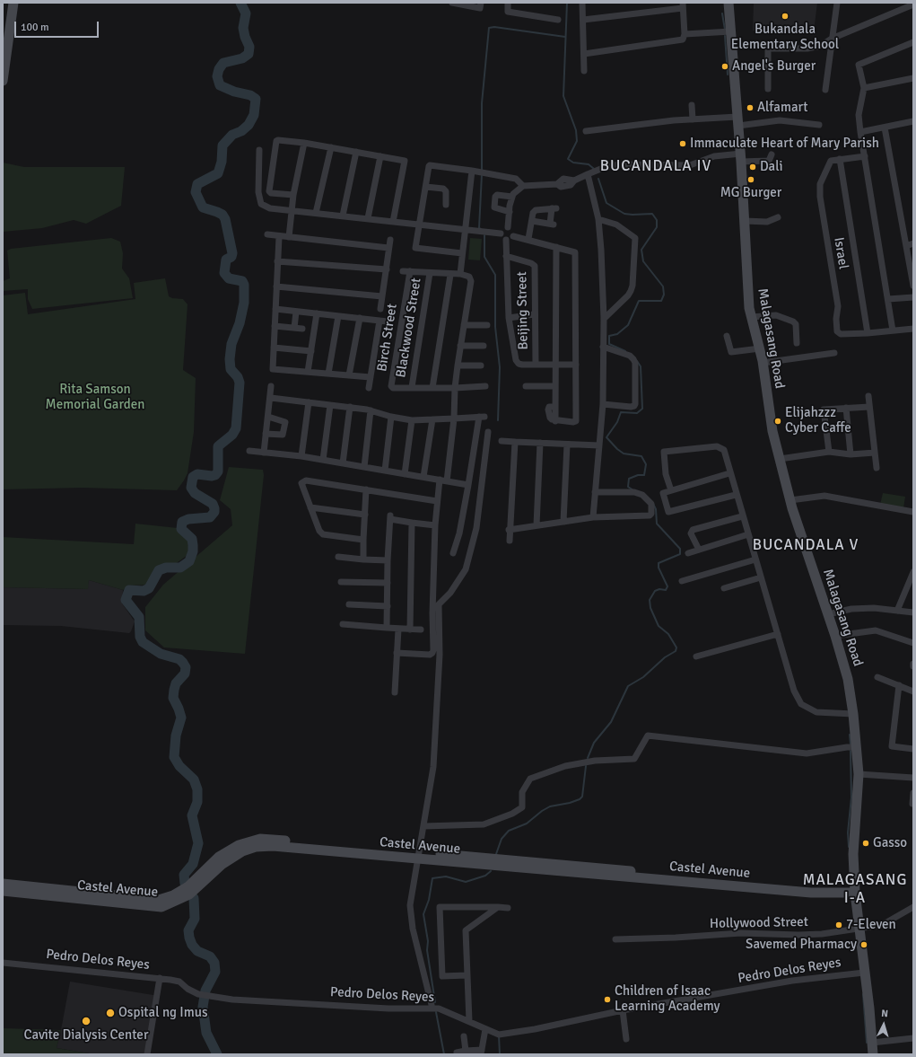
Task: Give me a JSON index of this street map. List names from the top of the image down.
{
  "streets": {
    "street": [
      "Israel",
      "Beijing Street",
      "Blackwood Street",
      "Birch Street",
      "Malagasang Road",
      "Castel Avenue",
      "Hollywood Street",
      "Pedro Delos Reyes"
    ]
  },
  "crossings": [
    ["Blackwood Street", "Birch Street"],
    ["Malagasang Road", "Castel Avenue"],
    ["Malagasang Road", "Hollywood Street"],
    ["Malagasang Road", "Pedro Delos Reyes"]
  ],
  "districts": ["BUCANDALA IV", "BUCANDALA V", "MALAGASANG I-A"],
  "parks": ["Rita Samson Memorial Garden"],
  "places": [
    "Bukandala Elementary School",
    "Angel's Burger",
    "Alfamart",
    "Immaculate Heart of Mary Parish",
    "Dali",
    "MG Burger",
    "Elijahzzz Cyber Caffe",
    "Gasso",
    "7-Eleven",
    "Savemed Pharmacy",
    "Children of Isaac Learning Academy",
    "Ospital ng Imus",
    "Cavite Dialysis Center"
  ],
  "scale_bar": "100 m",
  "north": "top"
}
